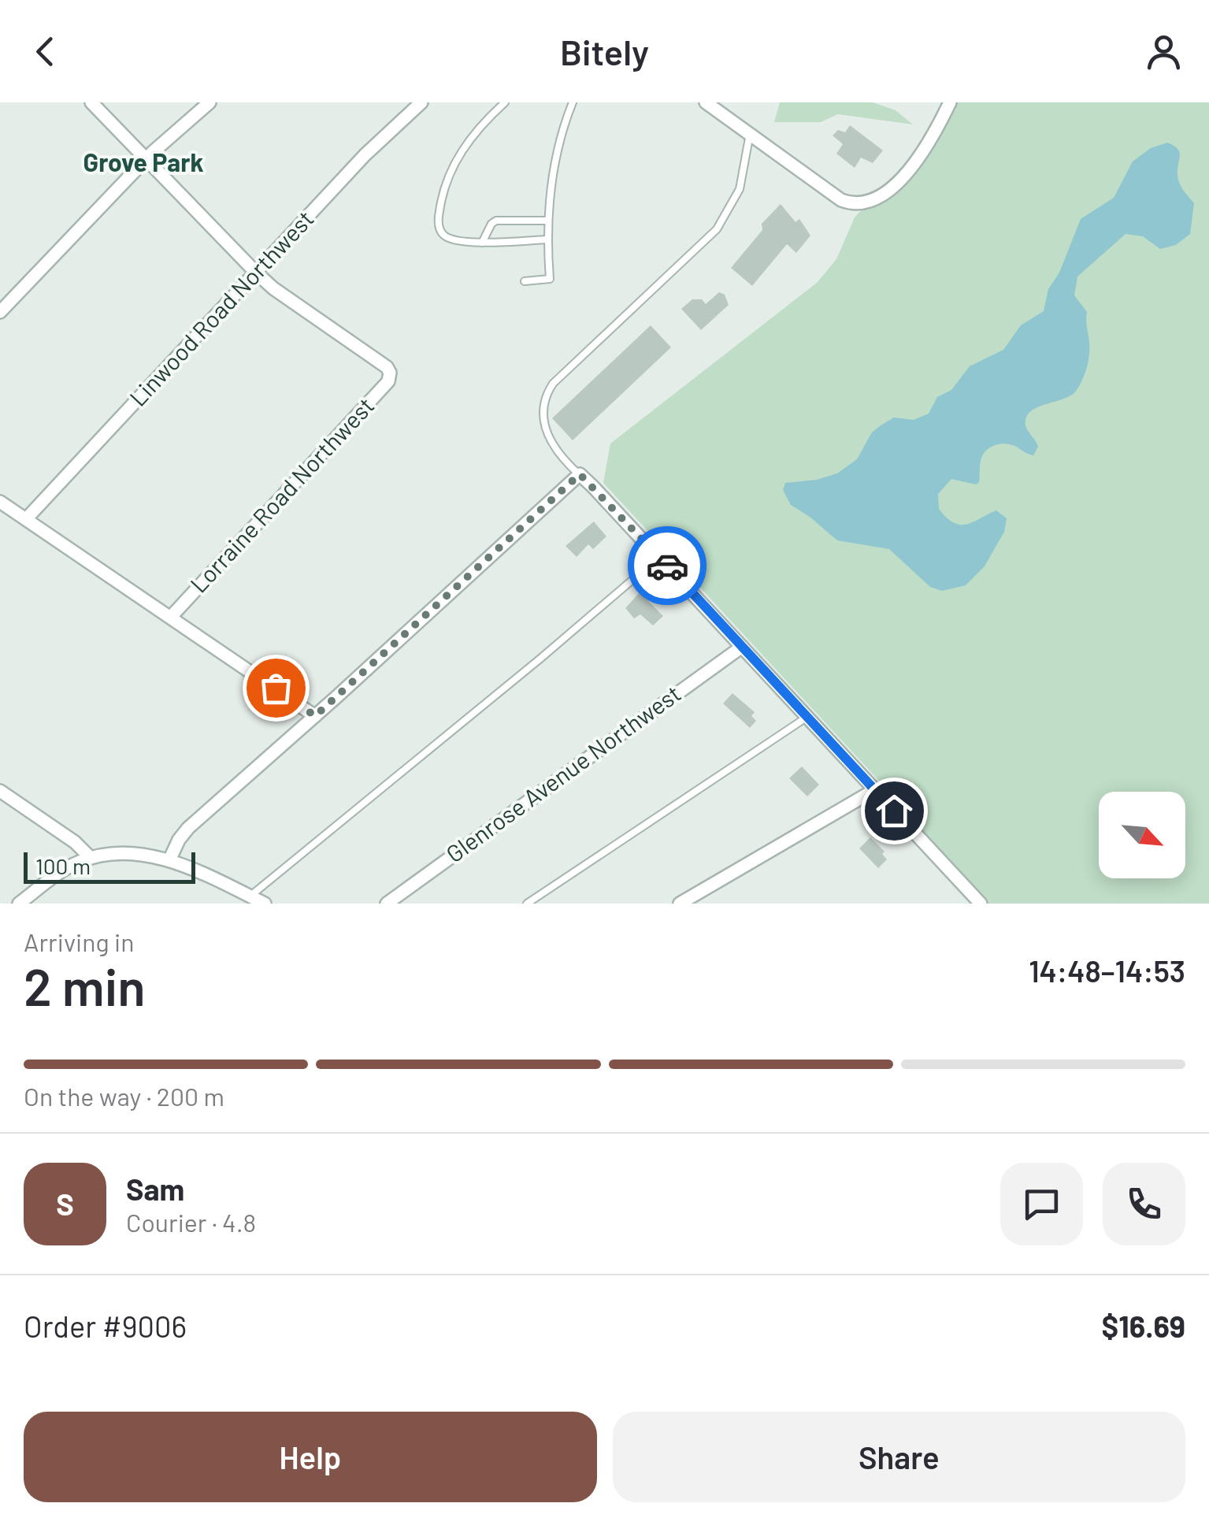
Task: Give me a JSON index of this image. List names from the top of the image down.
{
  "streets": {
    "street": ["Linwood Road Northwest", "Lorraine Road Northwest", "Glenrose Avenue Northwest"]
  },
  "crossings": [
    ["Linwood Road Northwest", "Lorraine Road Northwest"]
  ],
  "districts": ["Grove Park"],
  "scale_bar": "100 m",
  "north": "bottom right",
  "page": {
    "header": "Bitely",
    "scale": "100 m",
    "heading": ["2 min", "Arriving in", "14:48–14:53"],
    "panel": [
      "Sam",
      "Courier · 4.8",
      "Order #9006",
      "$16.69"
    ],
    "bar": "On the way · 200 m",
    "round": "S",
    "buttons": ["Help", "Share"]
  }
}
